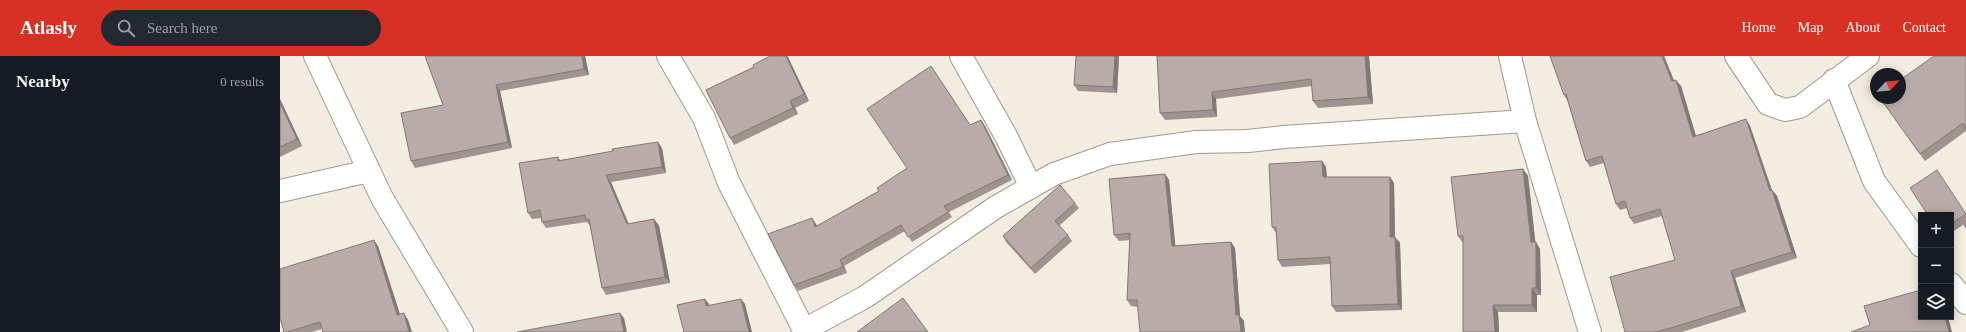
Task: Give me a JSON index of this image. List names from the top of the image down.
{
  "north": "top right",
  "page": {
    "header": "Atlasly",
    "search": "Search here",
    "nav": [
      "Home",
      "Map",
      "About",
      "Contact"
    ],
    "heading": ["Nearby", "0 results"],
    "map_buttons": ["+", "−"]
  }
}
